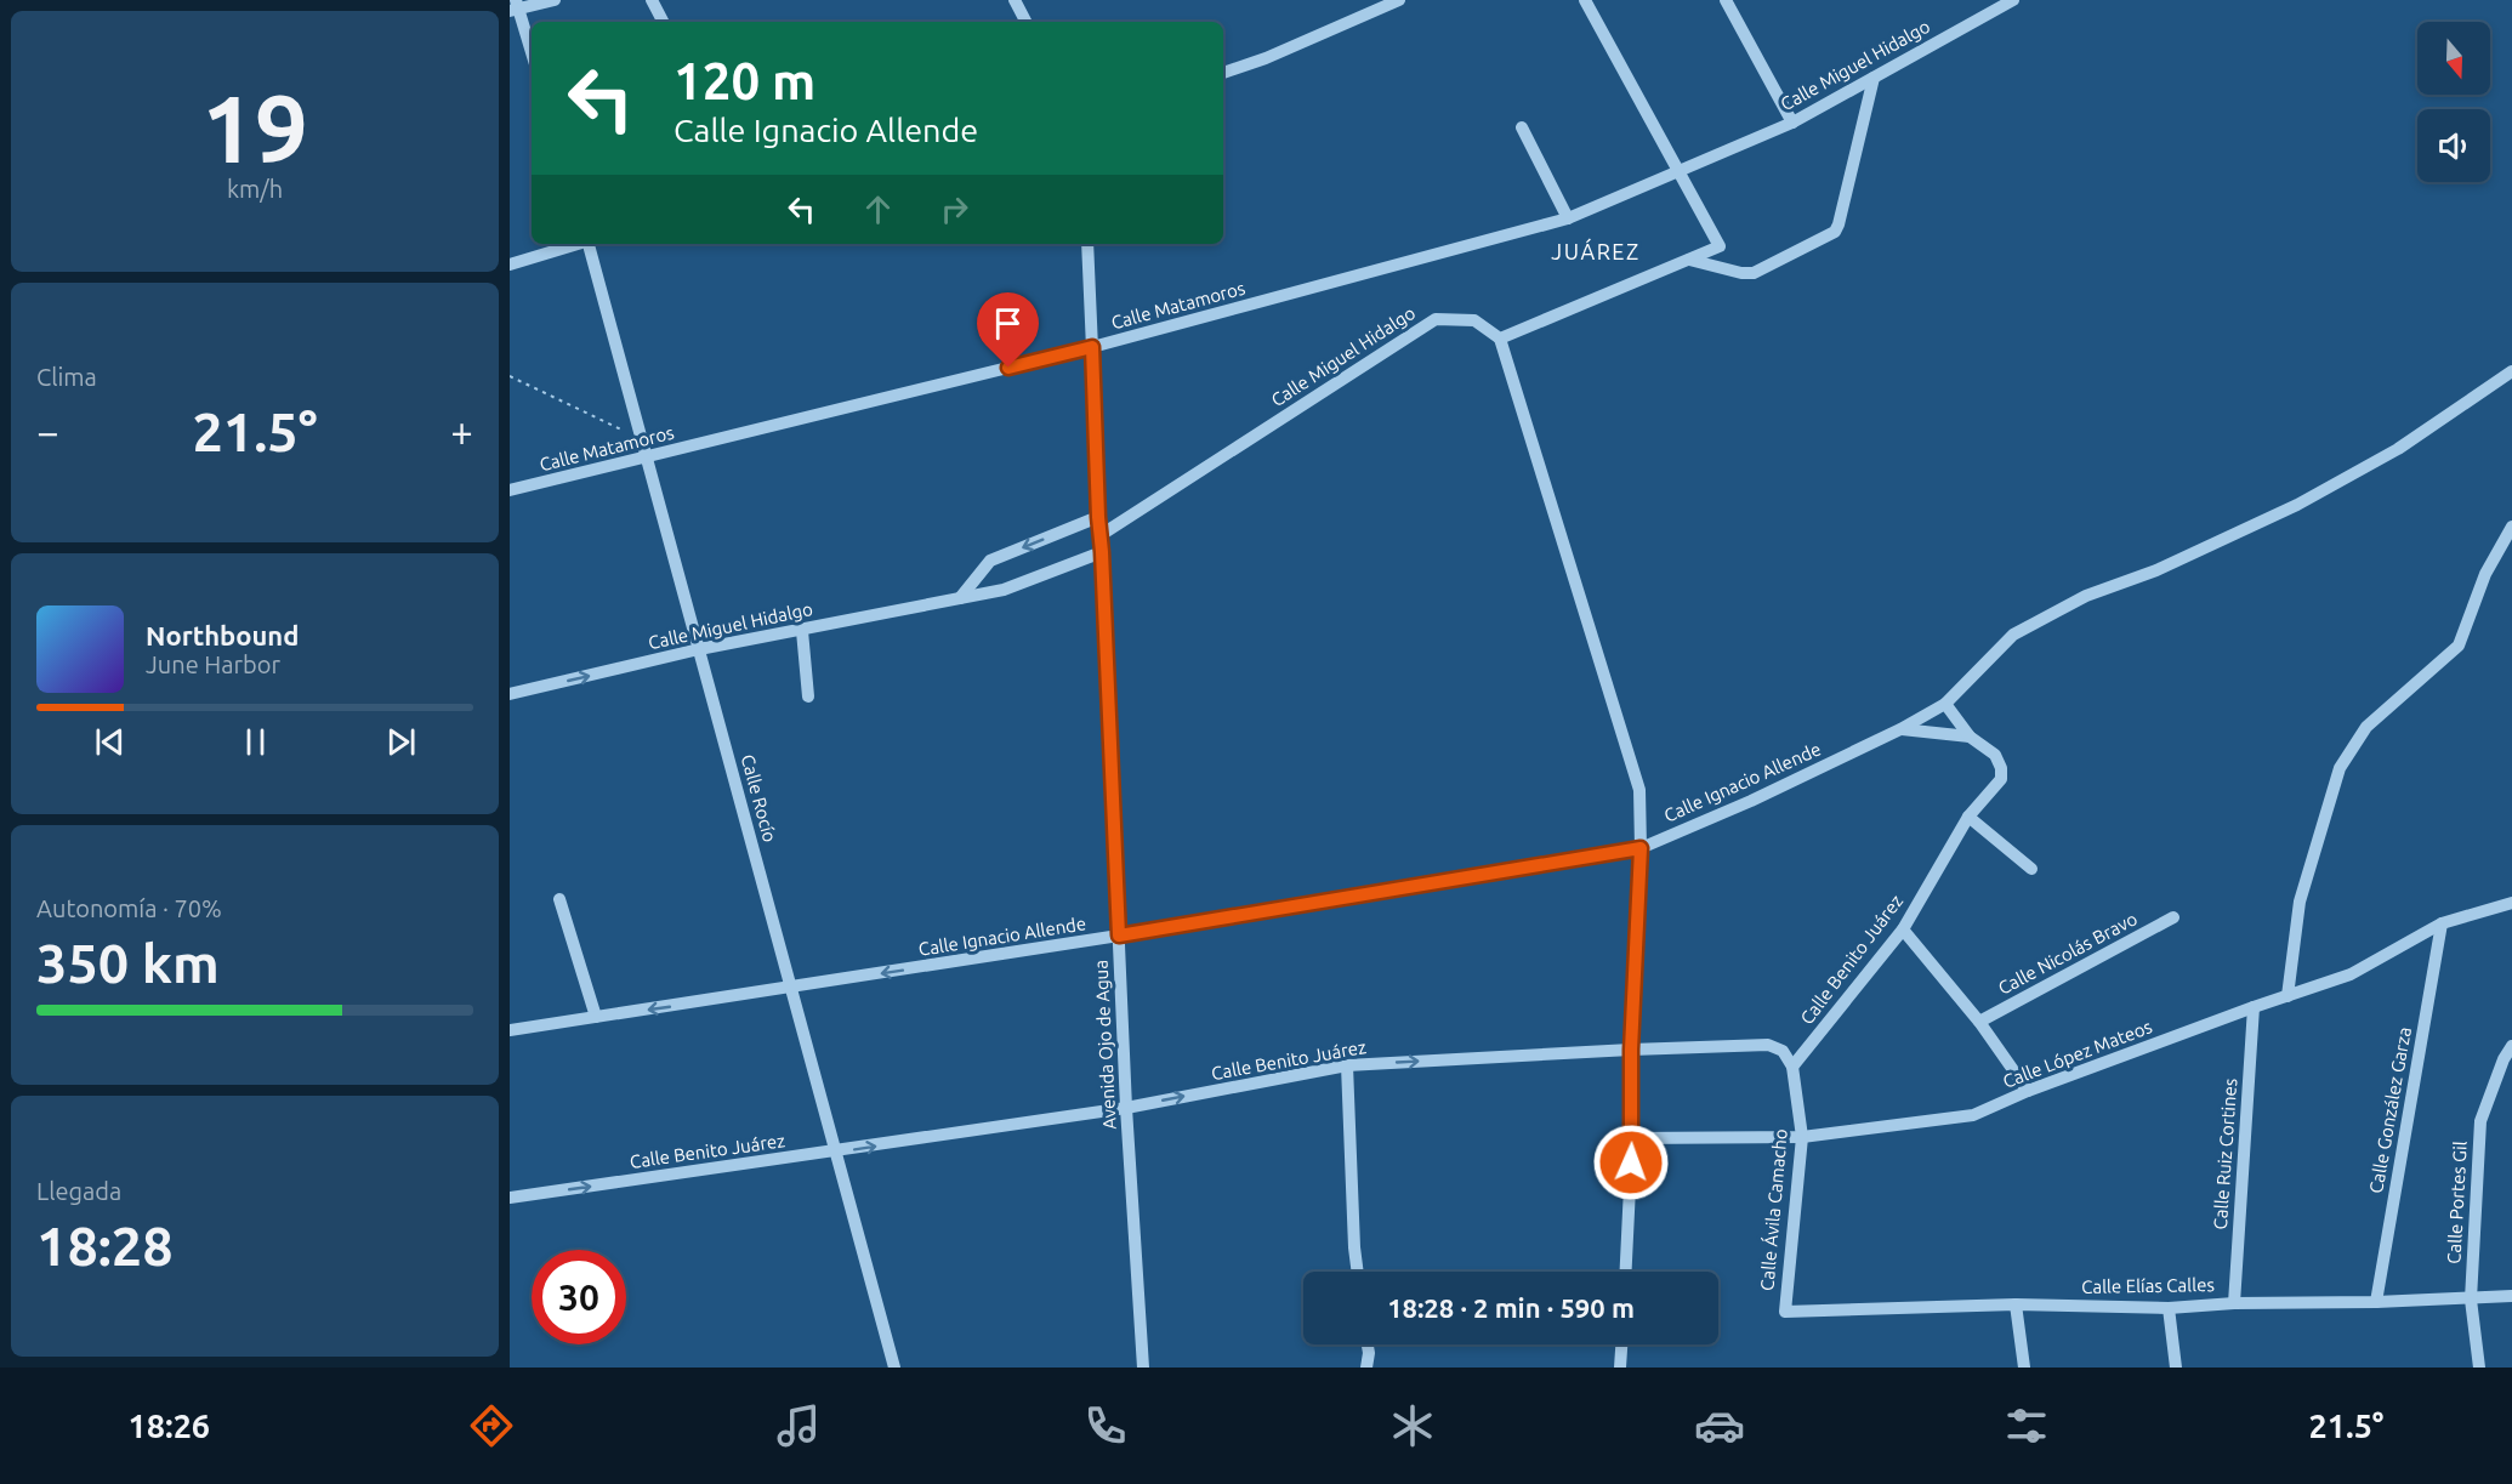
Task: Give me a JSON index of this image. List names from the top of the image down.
{
  "streets": {
    "street": [
      "Calle Miguel Hidalgo",
      "Calle Matamoros",
      "Calle Ignacio Allende",
      "Calle Rocío",
      "Calle Nicolás Bravo",
      "Calle Benito Juárez",
      "Avenida Ojo de Agua",
      "Calle López Mateos",
      "Calle González Garza",
      "Calle Ruiz Cortines",
      "Calle Portes Gil",
      "Calle Ávila Camacho",
      "Calle Elías Calles"
    ]
  },
  "crossings": [
    ["Calle Miguel Hidalgo", "Calle Matamoros"],
    ["Calle Miguel Hidalgo", "Calle Rocío"],
    ["Calle Miguel Hidalgo", "Avenida Ojo de Agua"],
    ["Calle Matamoros", "Calle Rocío"],
    ["Calle Matamoros", "Avenida Ojo de Agua"],
    ["Calle Ignacio Allende", "Calle Rocío"],
    ["Calle Ignacio Allende", "Avenida Ojo de Agua"],
    ["Calle Rocío", "Calle Benito Juárez"],
    ["Calle Benito Juárez", "Avenida Ojo de Agua"],
    ["Calle Benito Juárez", "Calle Ávila Camacho"],
    ["Calle López Mateos", "Calle González Garza"],
    ["Calle López Mateos", "Calle Ruiz Cortines"],
    ["Calle López Mateos", "Calle Ávila Camacho"],
    ["Calle González Garza", "Calle Elías Calles"],
    ["Calle Ruiz Cortines", "Calle Elías Calles"],
    ["Calle Portes Gil", "Calle Elías Calles"],
    ["Calle Ávila Camacho", "Calle Elías Calles"]
  ],
  "one_way": ["Calle Benito Juárez"],
  "districts": ["JUÁREZ"],
  "north": "bottom",
  "page": {
    "tile": [
      ["19", "km/h"],
      "Clima",
      ["Autonomía · 70%", "350 km"],
      ["Llegada", "18:28"]
    ],
    "turn": ["120 m", "Calle Ignacio Allende"],
    "heat": ["−", "21.5°", "+"],
    "song": ["Northbound", "June Harbor"],
    "limit": "30",
    "trip": "18:28 · 2 min · 590 m",
    "tabs": ["18:26", "21.5°"]
  }
}
